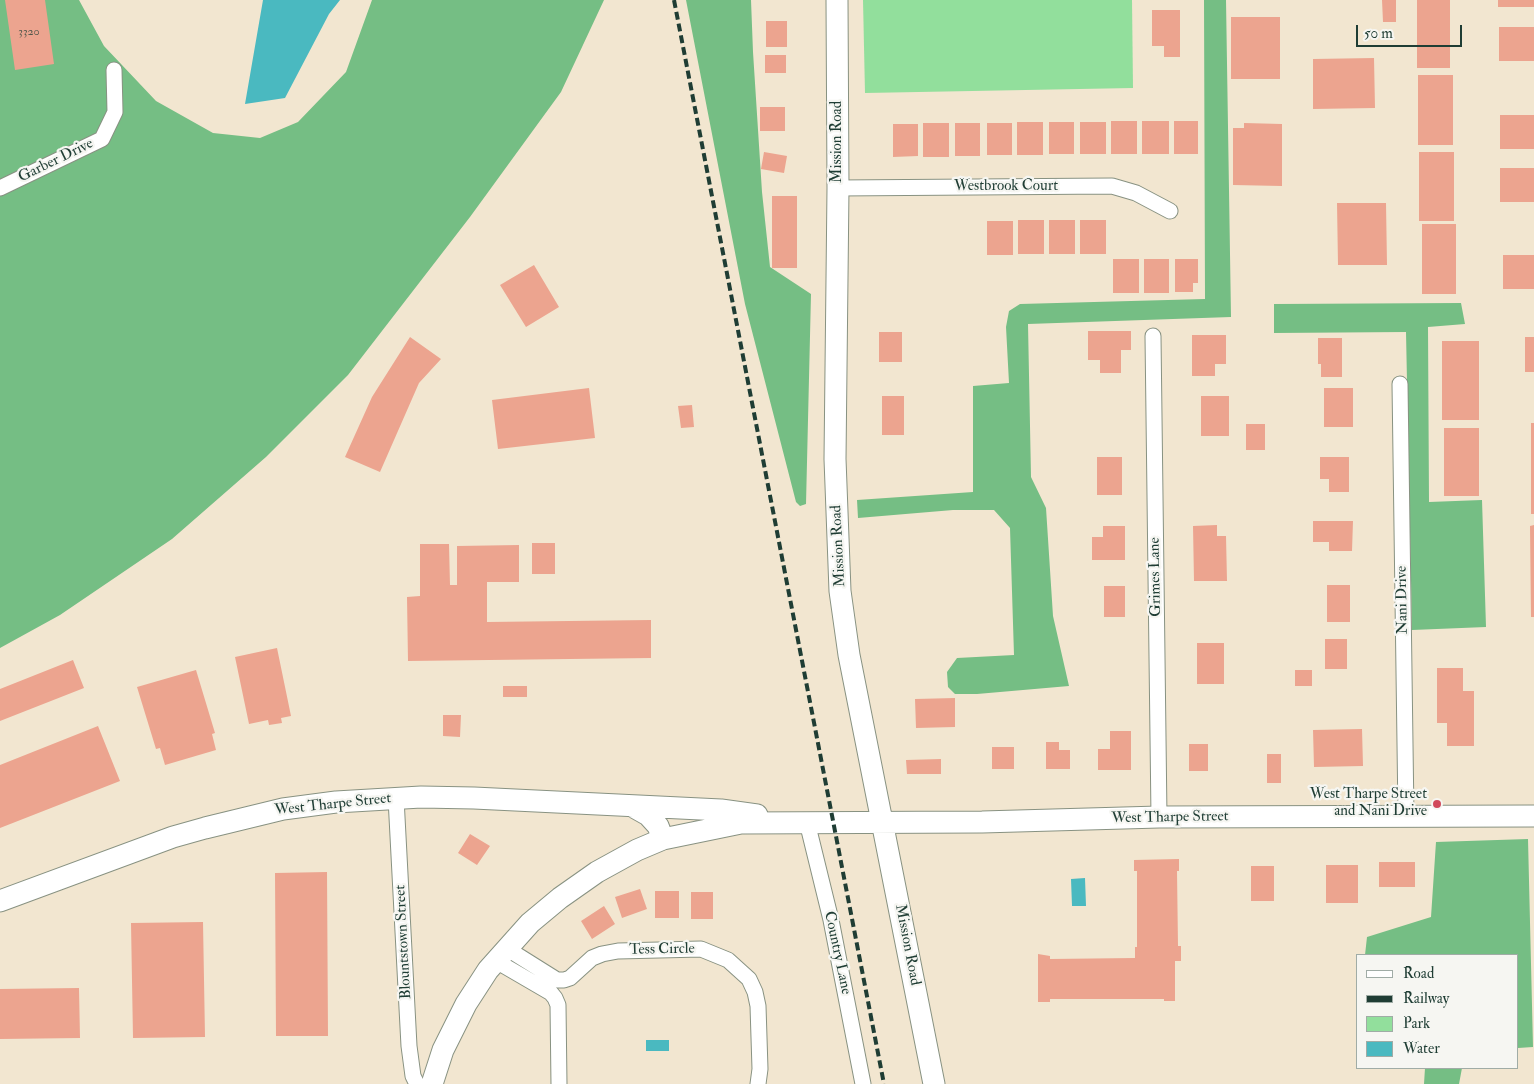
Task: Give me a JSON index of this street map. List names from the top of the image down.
{
  "streets": {
    "main road": ["Mission Road", "West Tharpe Street"],
    "street": [
      "Garber Drive",
      "Westbrook Court",
      "Grimes Lane",
      "Nani Drive",
      "Blountstown Street",
      "Tess Circle",
      "Country Lane"
    ]
  },
  "crossings": [
    ["Mission Road", "Westbrook Court"],
    ["Mission Road", "West Tharpe Street"],
    ["Grimes Lane", "West Tharpe Street"],
    ["Nani Drive", "West Tharpe Street"],
    ["West Tharpe Street", "Blountstown Street"],
    ["West Tharpe Street", "Country Lane"]
  ],
  "places": ["West Tharpe Street and Nani Drive"],
  "house_numbers": ["3320"],
  "legend": [
    "Road",
    "Railway",
    "Park",
    "Water"
  ],
  "scale_bar": "50 m"
}
